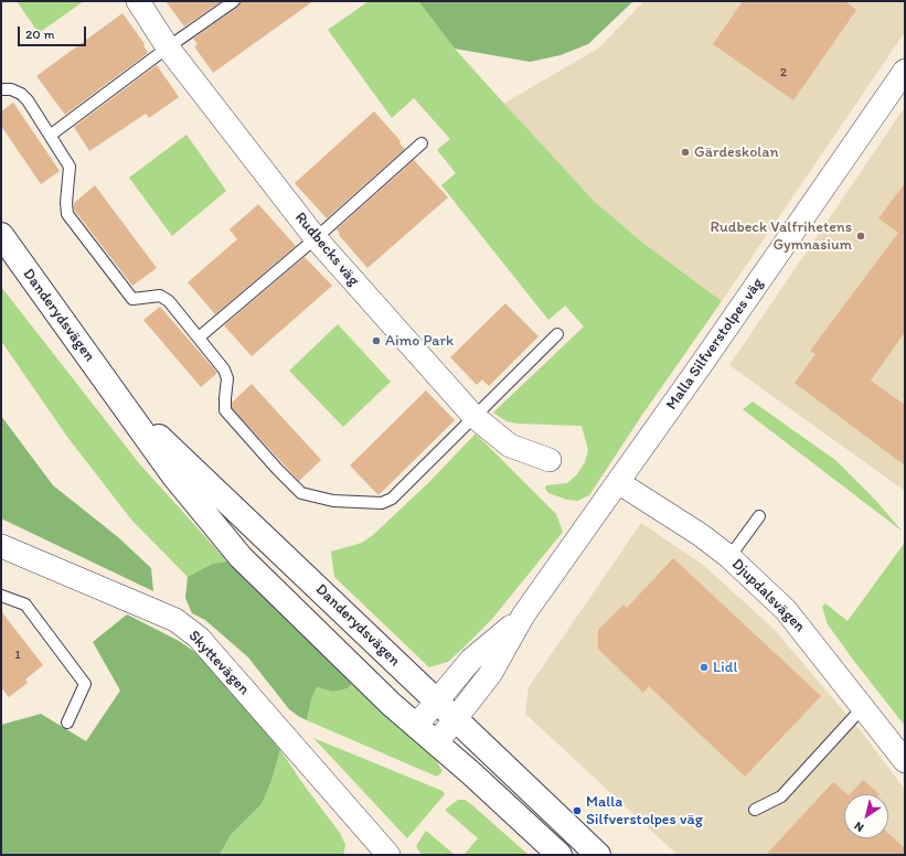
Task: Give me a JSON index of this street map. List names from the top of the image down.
{
  "streets": {
    "main road": ["Danderydsvägen"],
    "street": [
      "Rudbecks väg",
      "Malla Silfverstolpes väg",
      "Djupdalsvägen",
      "Skyttevägen"
    ]
  },
  "crossings": [
    ["Danderydsvägen", "Malla Silfverstolpes väg"],
    ["Malla Silfverstolpes väg", "Djupdalsvägen"]
  ],
  "places": [
    "Gärdeskolan",
    "Rudbeck Valfrihetens Gymnasium",
    "Aimo Park",
    "Lidl",
    "Malla Silfverstolpes väg"
  ],
  "house_numbers": ["2", "1"],
  "scale_bar": "20 m",
  "north": "bottom left"
}
